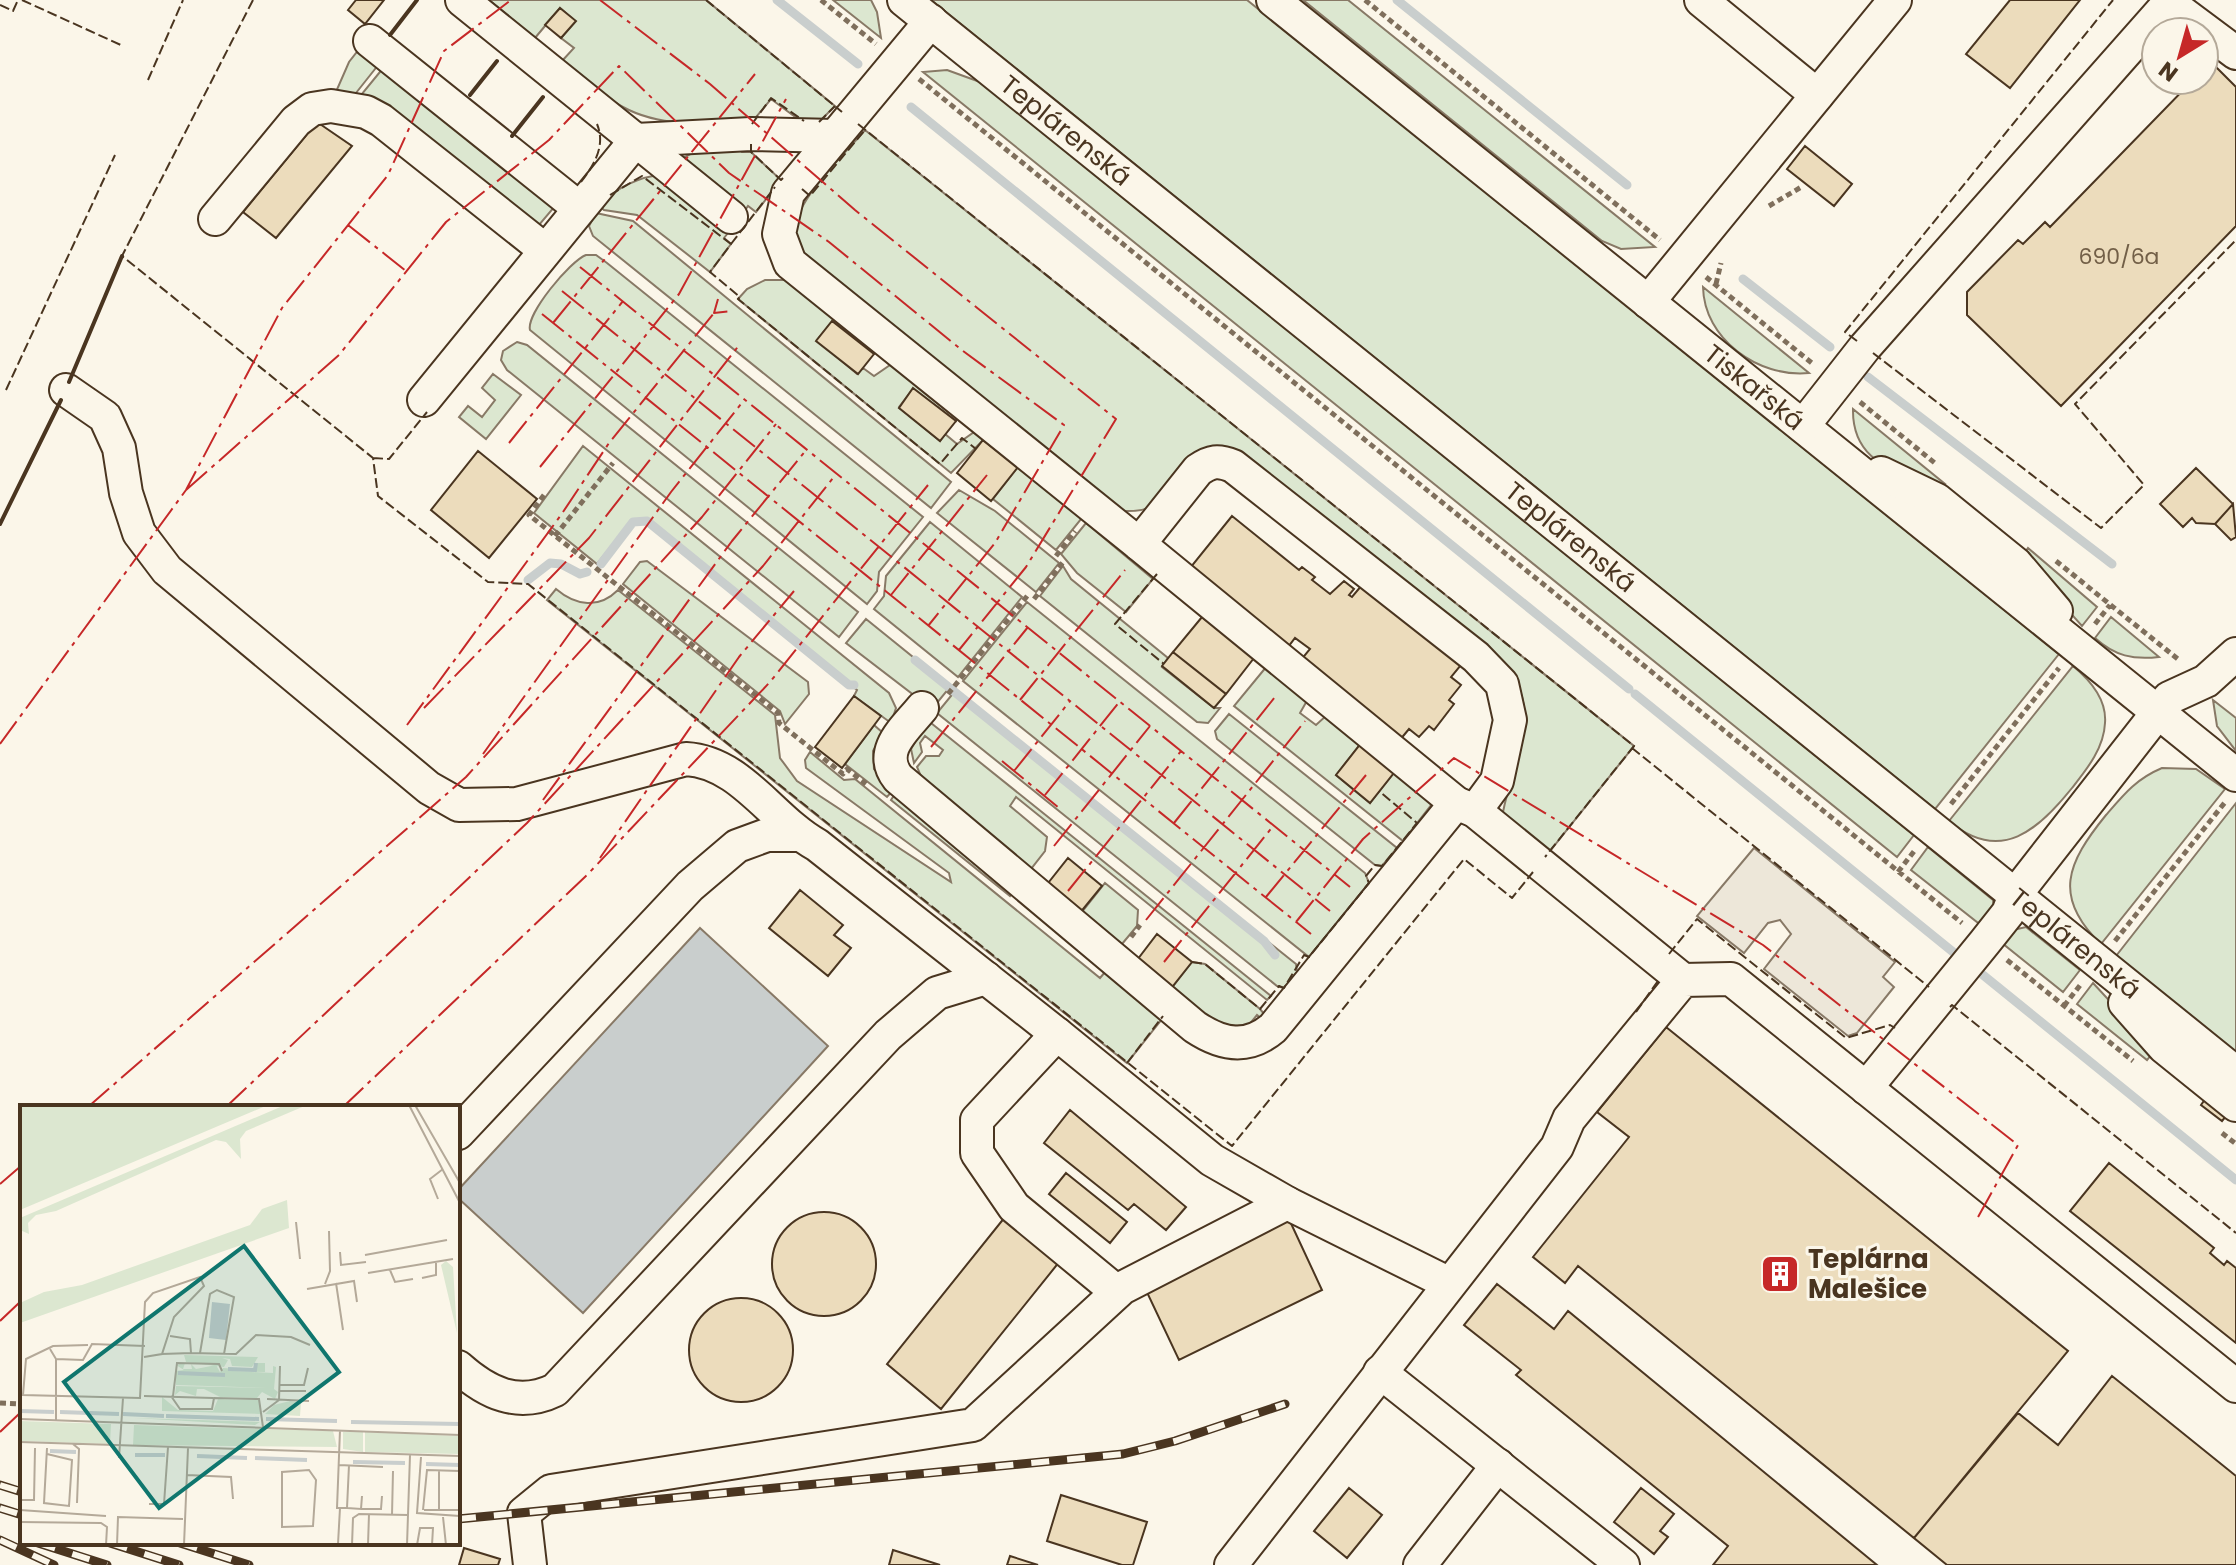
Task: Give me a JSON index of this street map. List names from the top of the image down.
{
  "streets": {
    "street": ["Teplárenská", "Tiskařská"]
  },
  "places": {
    "building": ["Teplárna Malešice"]
  },
  "house_numbers": ["690/6a"],
  "north": "bottom left"
}
